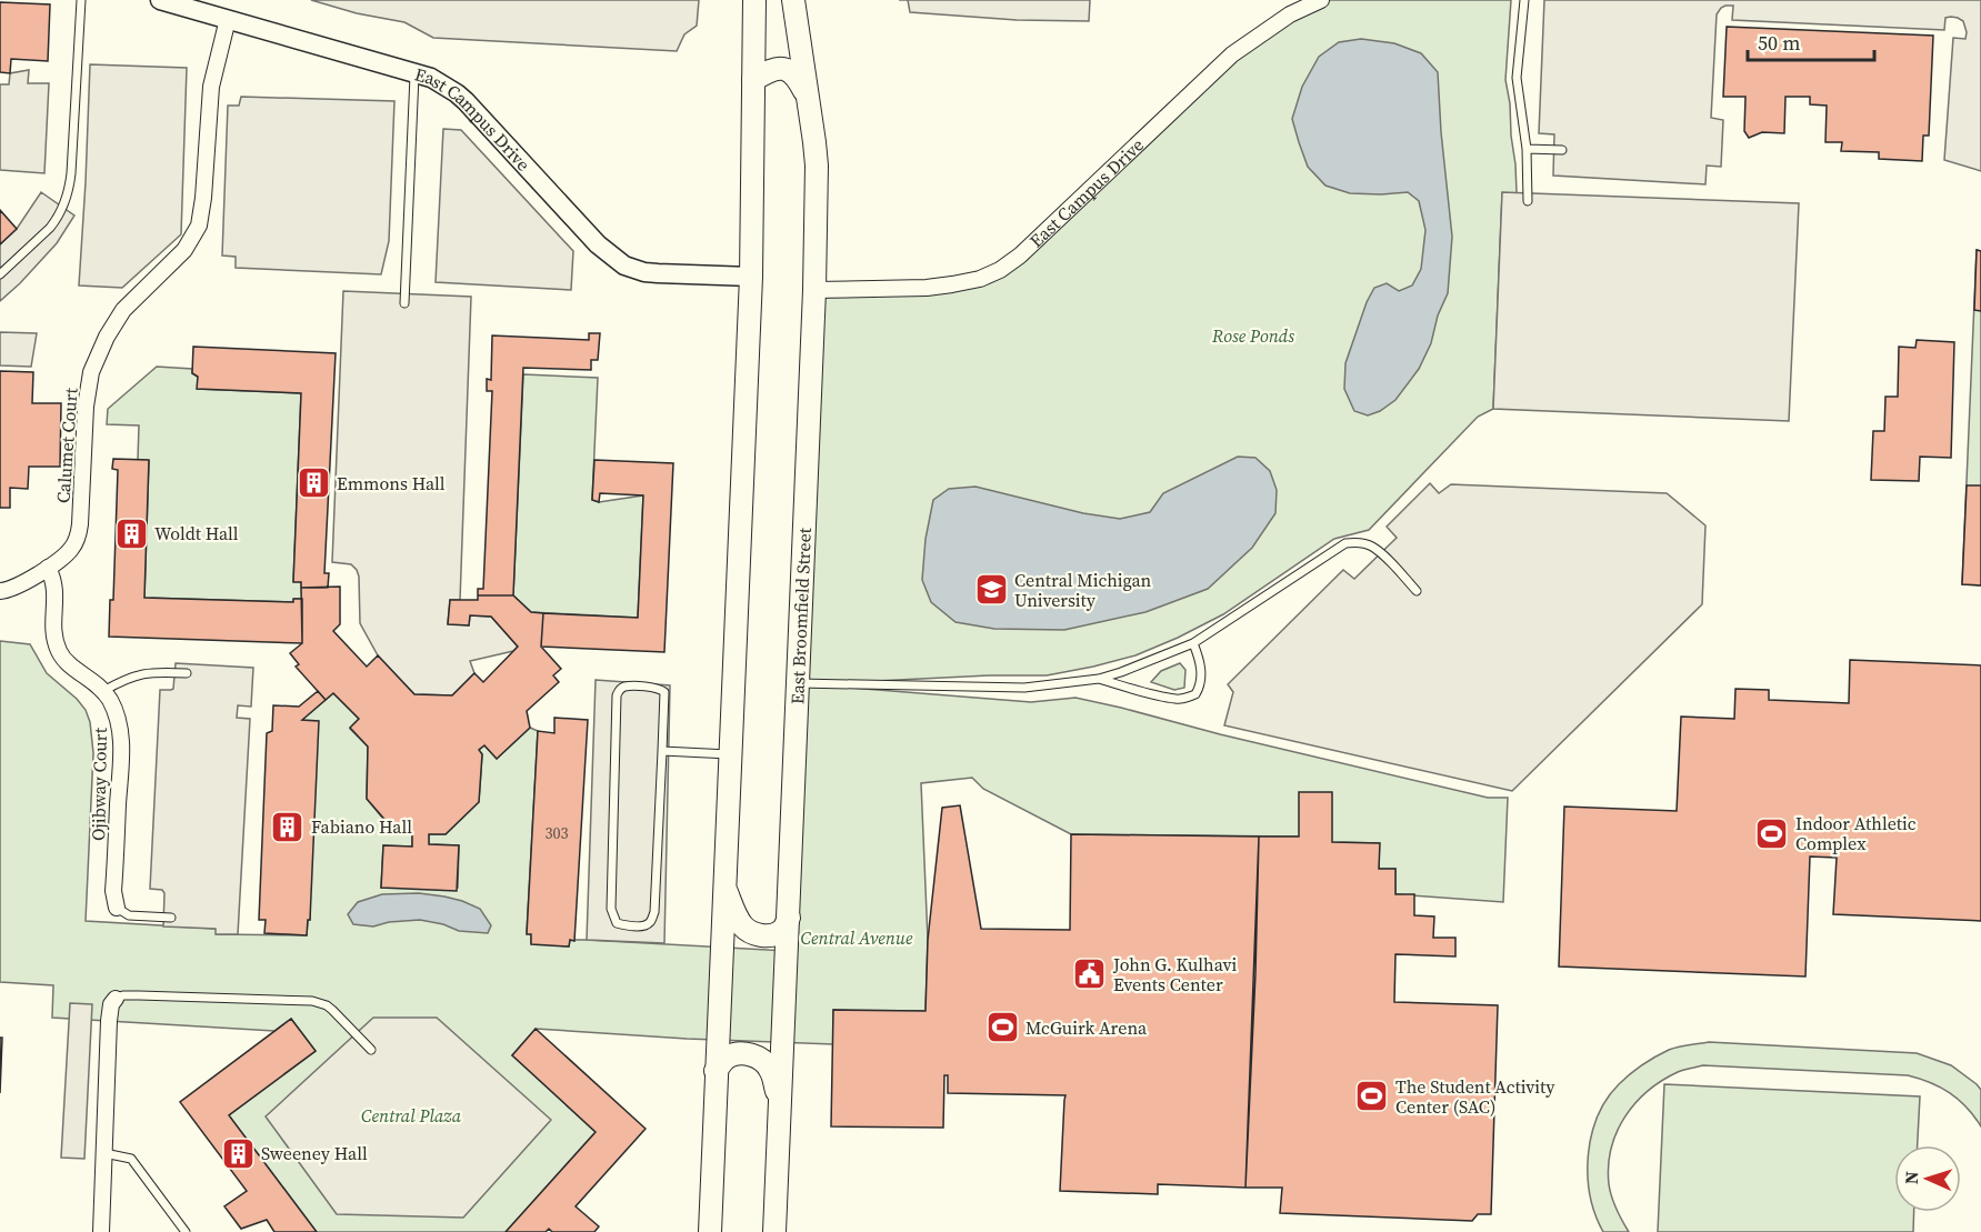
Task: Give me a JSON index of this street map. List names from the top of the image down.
{
  "streets": {
    "main road": ["East Broomfield Street"],
    "street": ["East Campus Drive", "Calumet Court", "Ojibway Court"]
  },
  "crossings": [
    ["East Campus Drive", "Calumet Court"],
    ["East Campus Drive", "East Broomfield Street"],
    ["Calumet Court", "Ojibway Court"]
  ],
  "parks": ["Rose Ponds", "Central Avenue", "Central Plaza"],
  "places": {
    "building": [
      "Emmons Hall",
      "Woldt Hall",
      "Fabiano Hall",
      "Sweeney Hall"
    ],
    "school or university": ["Central Michigan University"],
    "sports": ["Indoor Athletic Complex", "McGuirk Arena", "The Student Activity Center (SAC)"],
    "public building": ["John G. Kulhavi Events Center"]
  },
  "house_numbers": ["303"],
  "scale_bar": "50 m",
  "north": "left"
}
